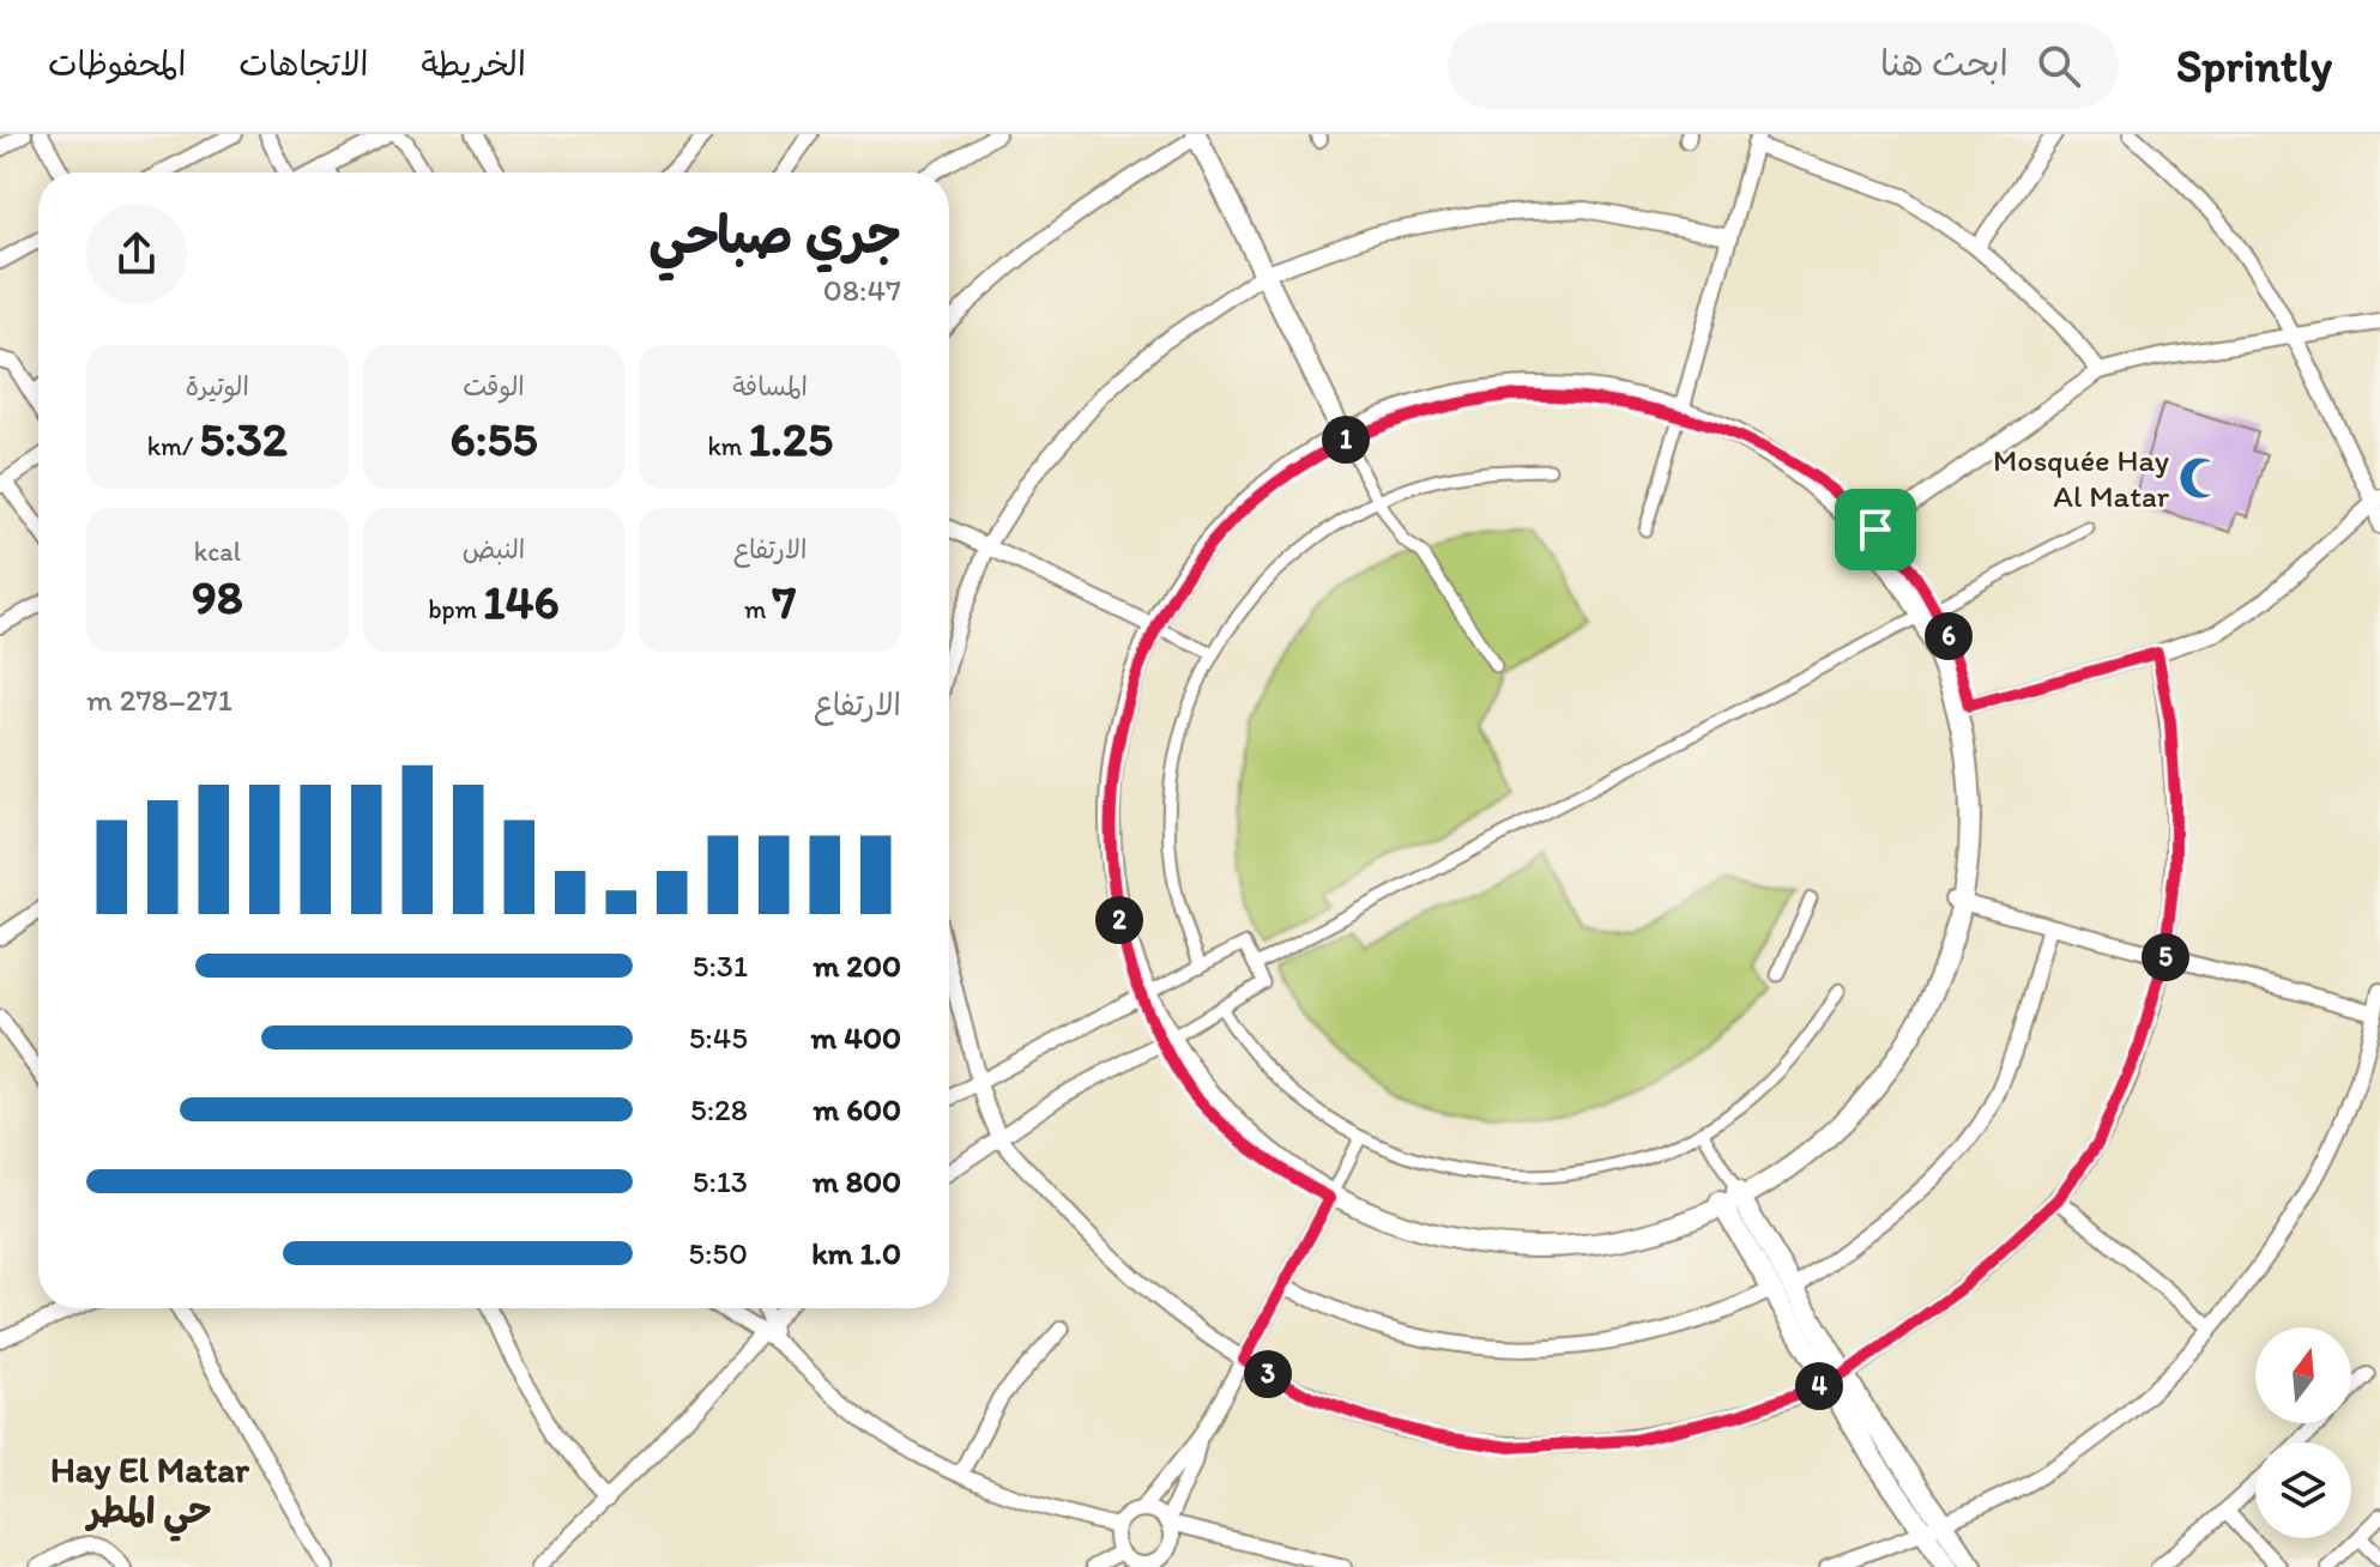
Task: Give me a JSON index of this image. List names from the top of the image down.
{
  "districts": ["Hay El Matar حي المطر"],
  "places": {
    "mosque": ["Mosquée Hay Al Matar"]
  },
  "north": "top",
  "page": {
    "header": "Sprintly",
    "search": "ابحث هنا",
    "nav": ["الخريطة", "الاتجاهات", "المحفوظات"],
    "heading": ["جري صباحي", "08:47"],
    "stats": [
      ["المسافة", "1.25 km"],
      ["الوقت", "6:55"],
      ["الوتيرة", "5:32 /km"],
      ["الارتفاع", "7 m"],
      ["النبض", "146 bpm"],
      ["kcal", "98"]
    ],
    "pins": [
      "1",
      "6",
      "2",
      "5",
      "3",
      "4"
    ],
    "chart": ["الارتفاع", "271–278 m"],
    "list": [
      {
        "name": "200 m",
        "note": "5:31"
      },
      {
        "name": "400 m",
        "note": "5:45"
      },
      {
        "name": "600 m",
        "note": "5:28"
      },
      {
        "name": "800 m",
        "note": "5:13"
      },
      {
        "name": "1.0 km",
        "note": "5:50"
      }
    ]
  }
}
